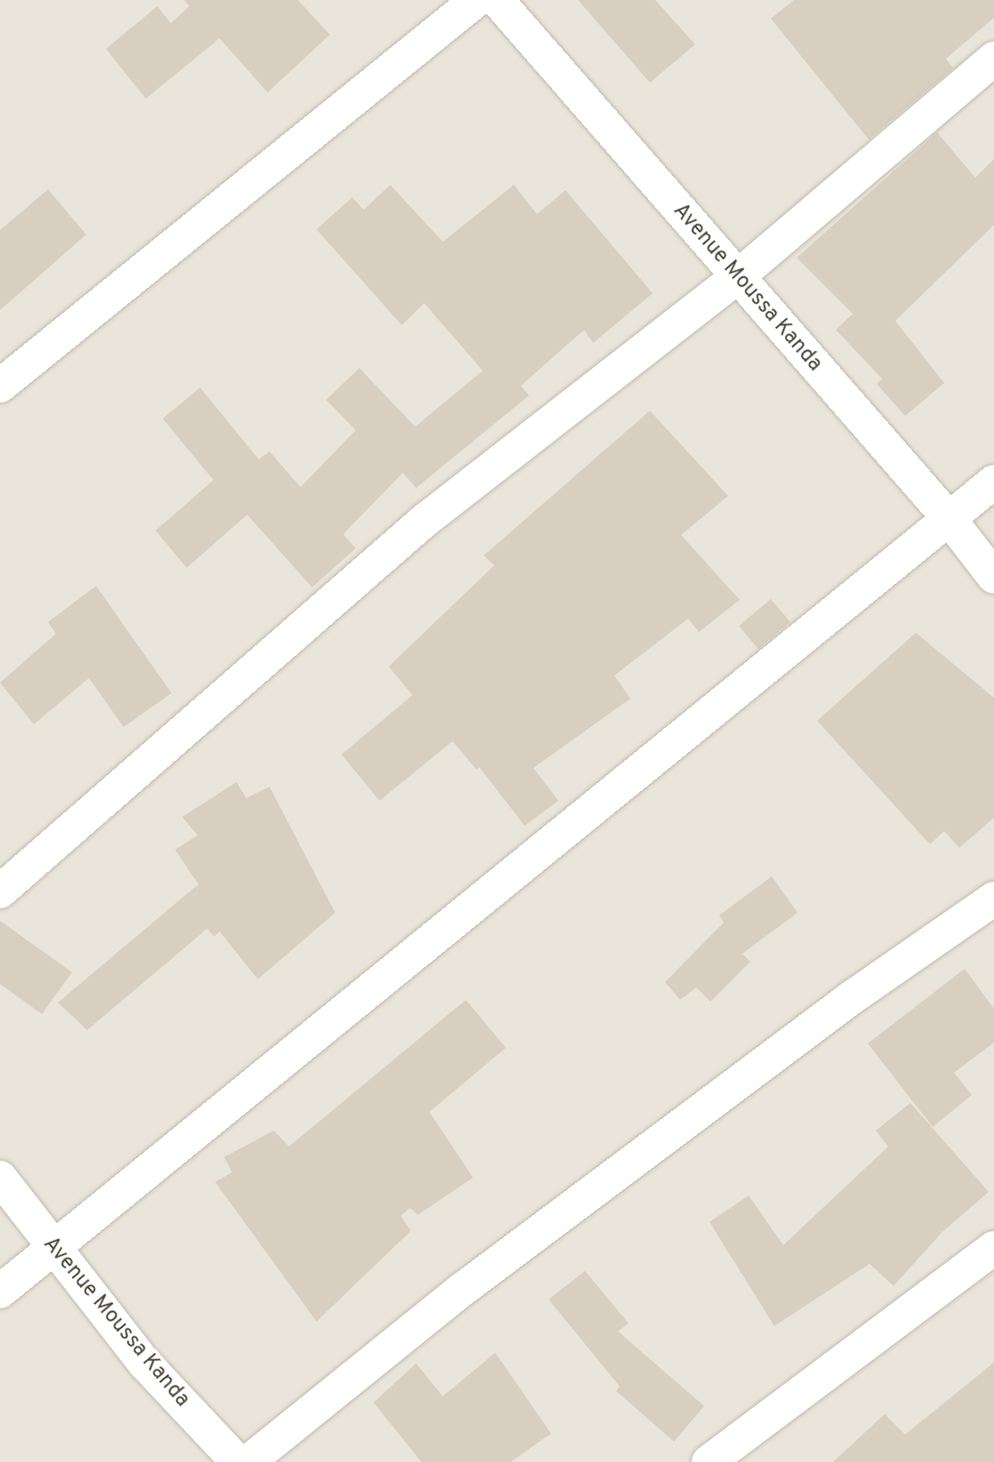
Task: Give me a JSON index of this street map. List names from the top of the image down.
{
  "streets": {
    "street": ["Avenue Moussa Kanda"]
  }
}
